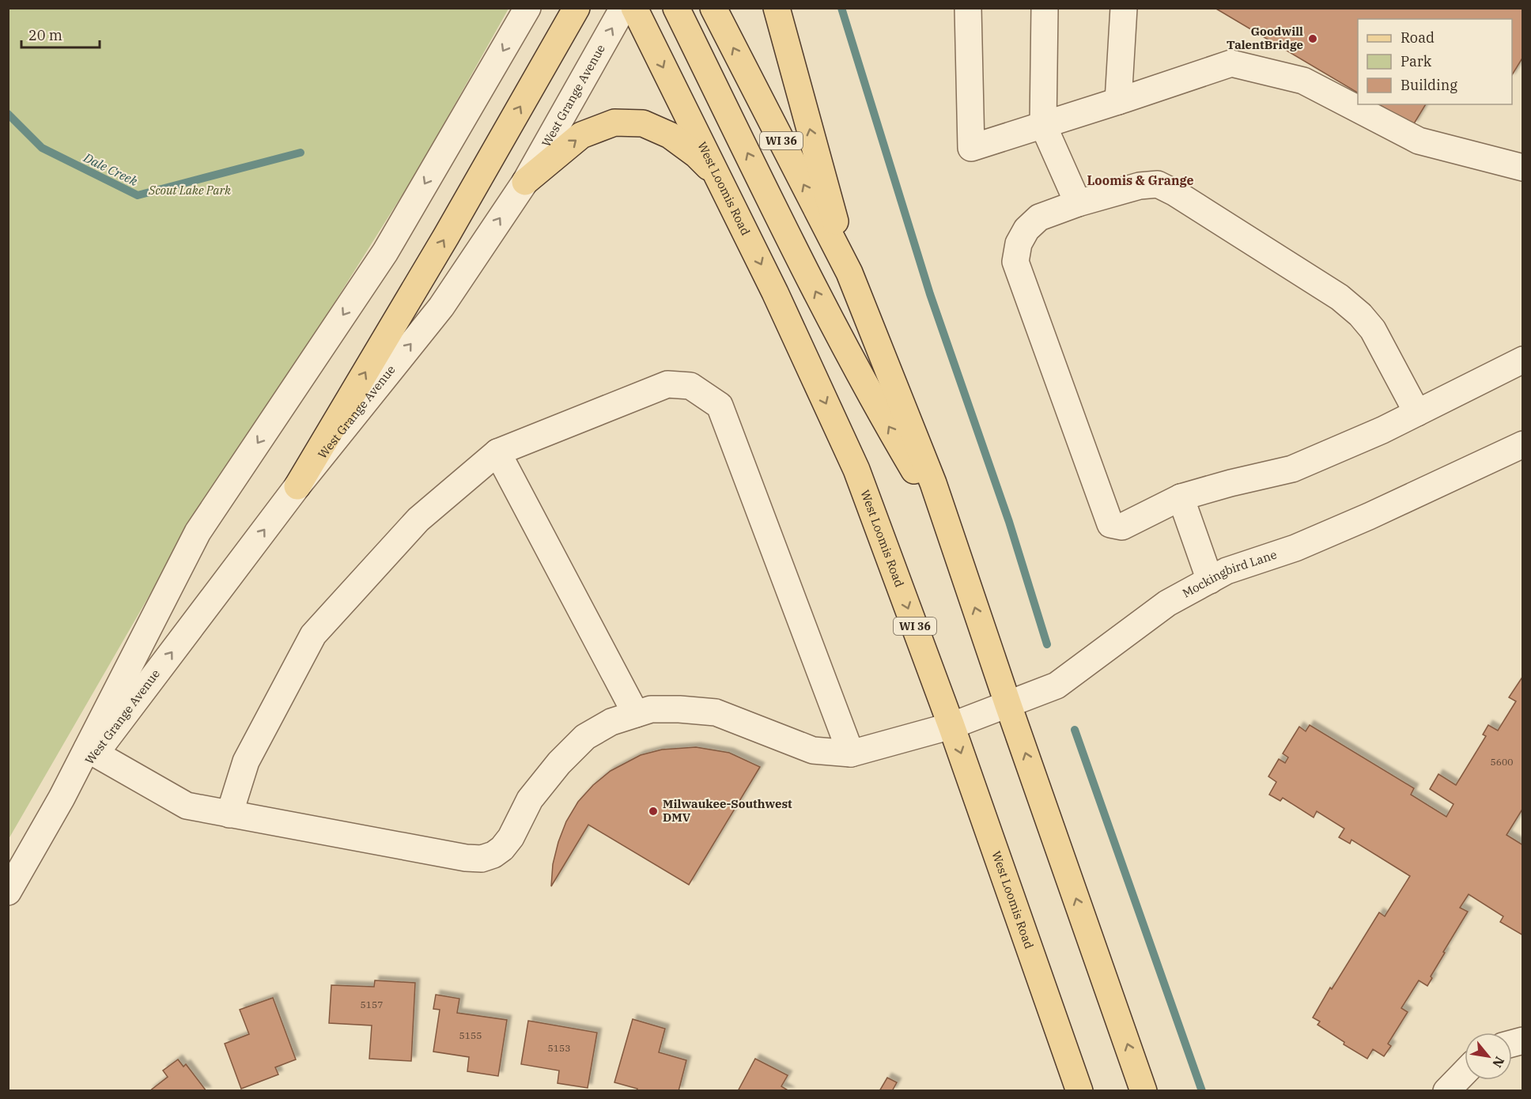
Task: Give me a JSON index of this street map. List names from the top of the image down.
{
  "streets": {
    "main road": ["WI 36", "West Loomis Road"],
    "street": ["West Grange Avenue", "Mockingbird Lane"]
  },
  "crossings": [
    ["WI 36", "Mockingbird Lane"],
    ["West Loomis Road", "Mockingbird Lane"]
  ],
  "districts": ["Loomis & Grange"],
  "water": ["Dale Creek"],
  "parks": ["Scout Lake Park"],
  "places": ["Goodwill TalentBridge", "Milwaukee-Southwest DMV"],
  "house_numbers": [
    "5600",
    "5157",
    "5155",
    "5153"
  ],
  "legend": ["Road", "Park", "Building"],
  "scale_bar": "20 m",
  "north": "bottom right"
}
